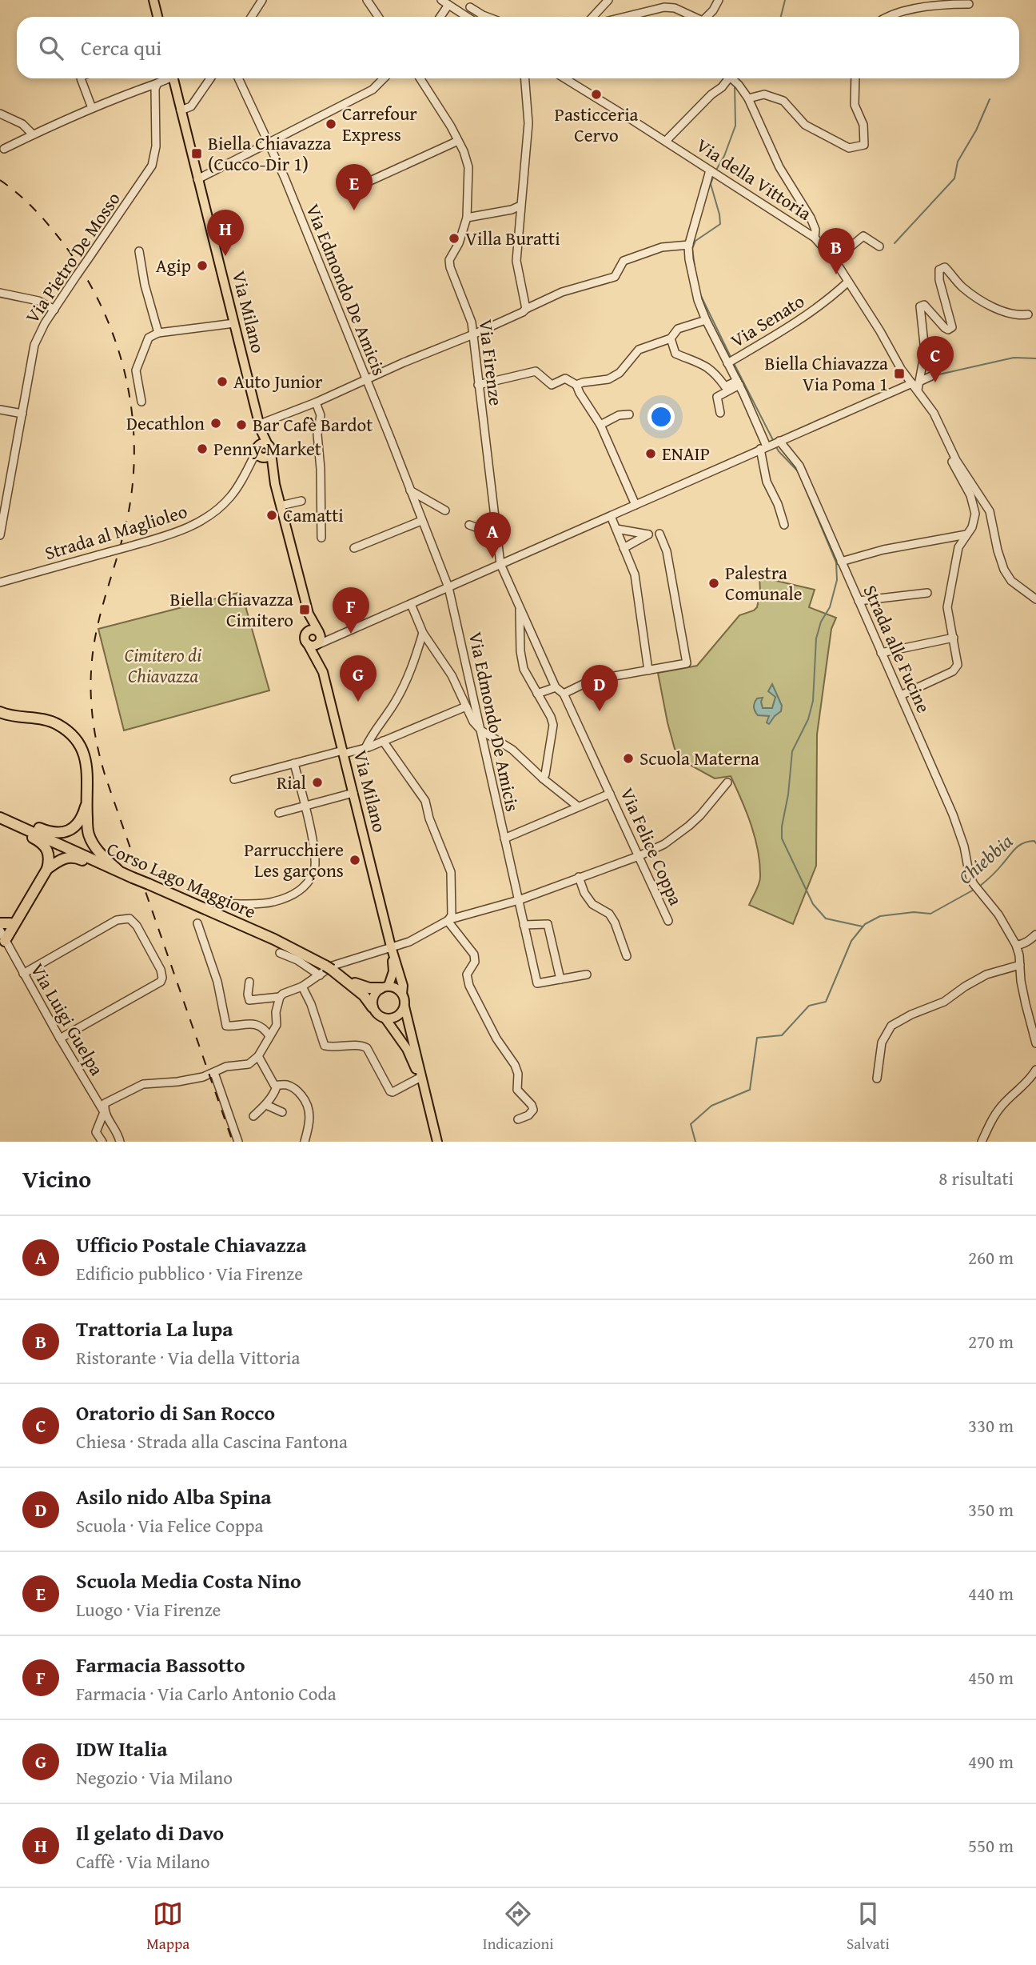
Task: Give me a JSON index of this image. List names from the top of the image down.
{
  "streets": {
    "highway": ["Corso Lago Maggiore"],
    "main road": ["Via Milano"],
    "street": [
      "Via della Vittoria",
      "Via Pietro De Mosso",
      "Via Edmondo De Amicis",
      "Via Senato",
      "Via Firenze",
      "Strada al Maglioleo",
      "Strada alle Fucine",
      "Via Felice Coppa",
      "Via Luigi Guelpa"
    ]
  },
  "crossings": [
    ["Via della Vittoria", "Via Senato"],
    ["Via Milano", "Strada al Maglioleo"],
    ["Via Milano", "Corso Lago Maggiore"],
    ["Via Firenze", "Via Felice Coppa"]
  ],
  "water": ["Chiebbia"],
  "parks": ["Cimitero di Chiavazza"],
  "places": {
    "other": [
      "Pasticceria Cervo",
      "Carrefour Express",
      "Villa Buratti",
      "Agip",
      "Auto Junior",
      "Decathlon",
      "Bar Cafè Bardot",
      "Penny Market",
      "ENAIP",
      "Camatti",
      "Palestra Comunale",
      "Scuola Materna",
      "Rial",
      "Parrucchiere Les garçons"
    ],
    "transit": ["Biella Chiavazza (Cucco-Dir 1)", "Biella Chiavazza Via Poma 1", "Biella Chiavazza Cimitero"]
  },
  "page": {
    "search": "Cerca qui",
    "pins": [
      "E",
      "H",
      "B",
      "C",
      "A",
      "F",
      "G",
      "D"
    ],
    "heading": ["Vicino", "8 risultati"],
    "list": [
      {
        "mark": "A",
        "name": "Ufficio Postale Chiavazza",
        "note": "Edificio pubblico · Via Firenze",
        "value": "260 m"
      },
      {
        "mark": "B",
        "name": "Trattoria La lupa",
        "note": "Ristorante · Via della Vittoria",
        "value": "270 m"
      },
      {
        "mark": "C",
        "name": "Oratorio di San Rocco",
        "note": "Chiesa · Strada alla Cascina Fantona",
        "value": "330 m"
      },
      {
        "mark": "D",
        "name": "Asilo nido Alba Spina",
        "note": "Scuola · Via Felice Coppa",
        "value": "350 m"
      },
      {
        "mark": "E",
        "name": "Scuola Media Costa Nino",
        "note": "Luogo · Via Firenze",
        "value": "440 m"
      },
      {
        "mark": "F",
        "name": "Farmacia Bassotto",
        "note": "Farmacia · Via Carlo Antonio Coda",
        "value": "450 m"
      },
      {
        "mark": "G",
        "name": "IDW Italia",
        "note": "Negozio · Via Milano",
        "value": "490 m"
      },
      {
        "mark": "H",
        "name": "Il gelato di Davo",
        "note": "Caffè · Via Milano",
        "value": "550 m"
      }
    ],
    "nav": ["Mappa", "Indicazioni", "Salvati"]
  }
}
